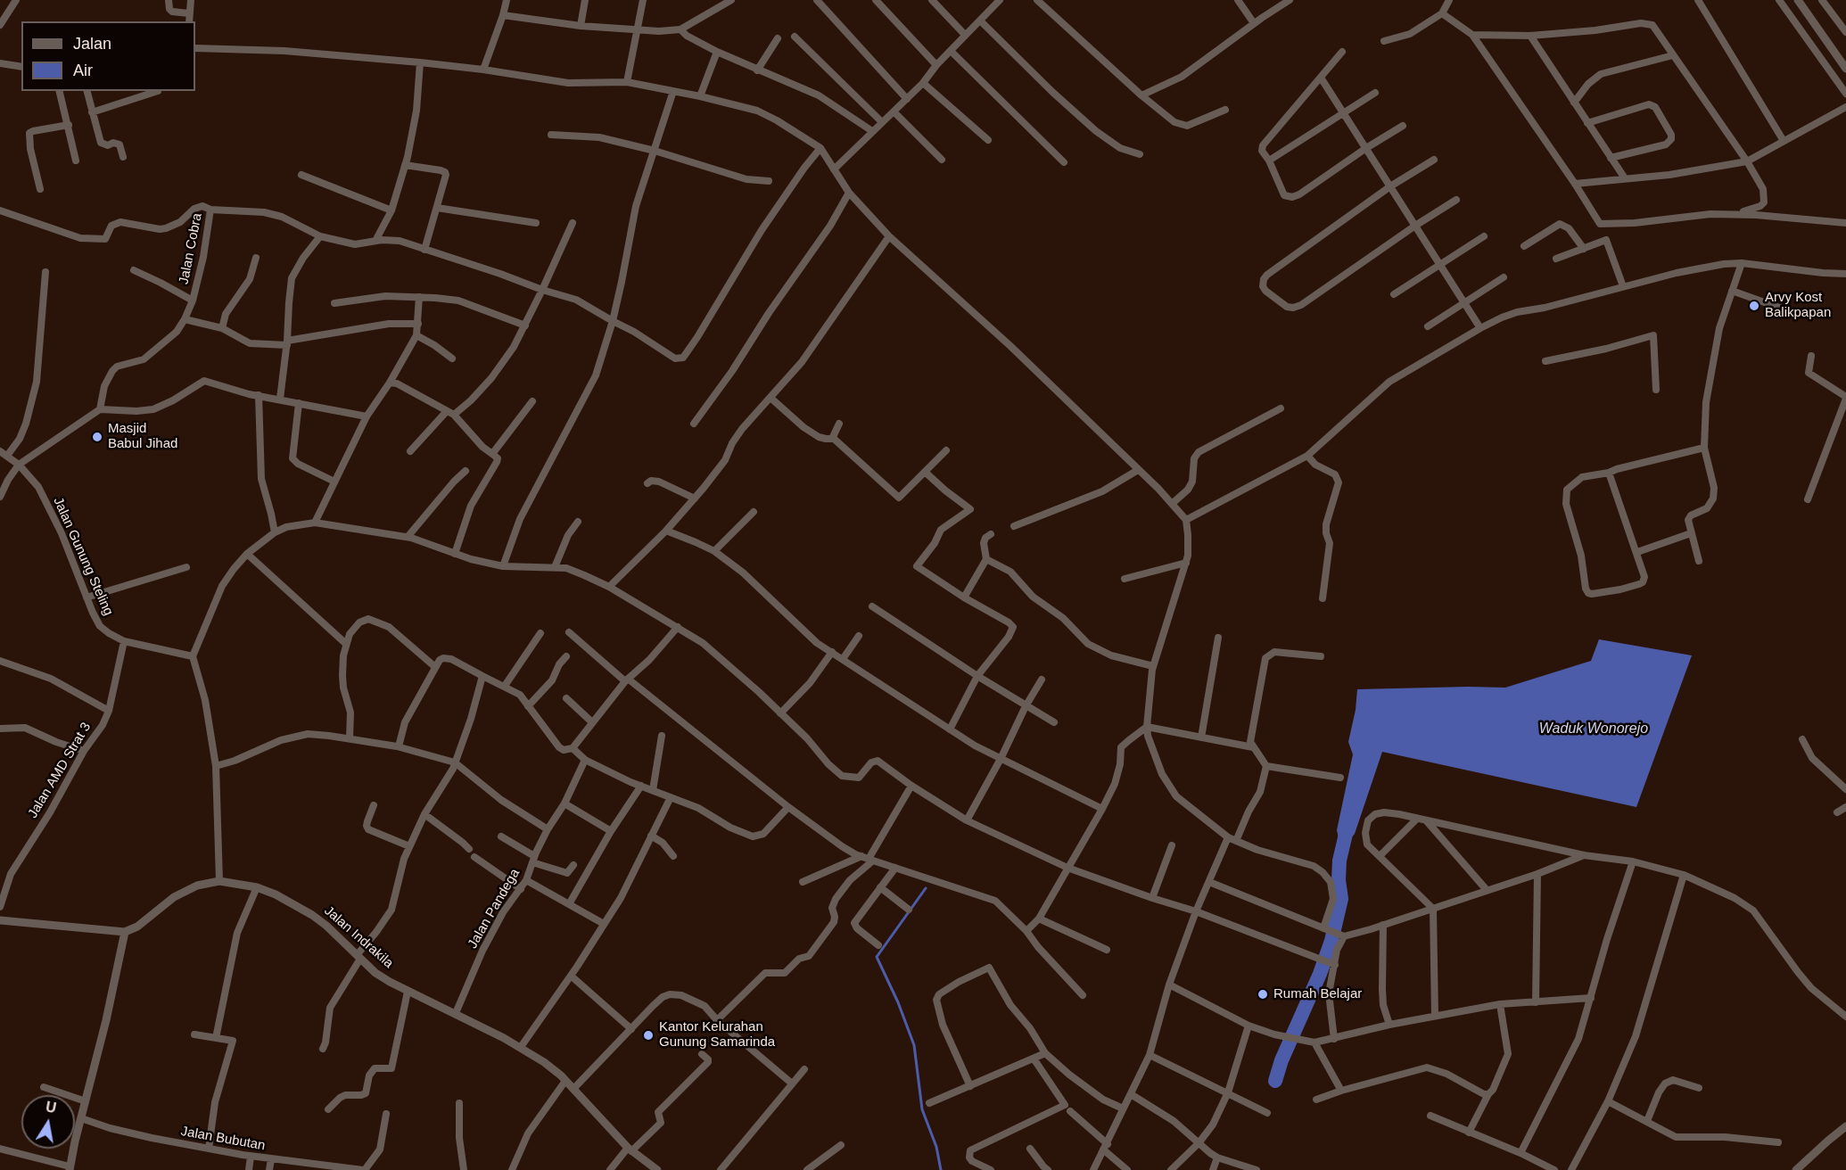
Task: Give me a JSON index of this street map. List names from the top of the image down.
{
  "streets": {
    "street": [
      "Jalan Cobra",
      "Jalan Gunung Steling",
      "Jalan AMD Strat 3",
      "Jalan Pandega",
      "Jalan Indrakila",
      "Jalan Bubutan"
    ]
  },
  "crossings": [
    ["Jalan Gunung Steling", "Jalan AMD Strat 3"],
    ["Jalan Pandega", "Jalan Indrakila"]
  ],
  "water": ["Waduk Wonorejo"],
  "places": [
    "Arvy Kost Balikpapan",
    "Masjid Babul Jihad",
    "Rumah Belajar",
    "Kantor Kelurahan Gunung Samarinda"
  ],
  "legend": ["Jalan", "Air"],
  "north": "top"
}
